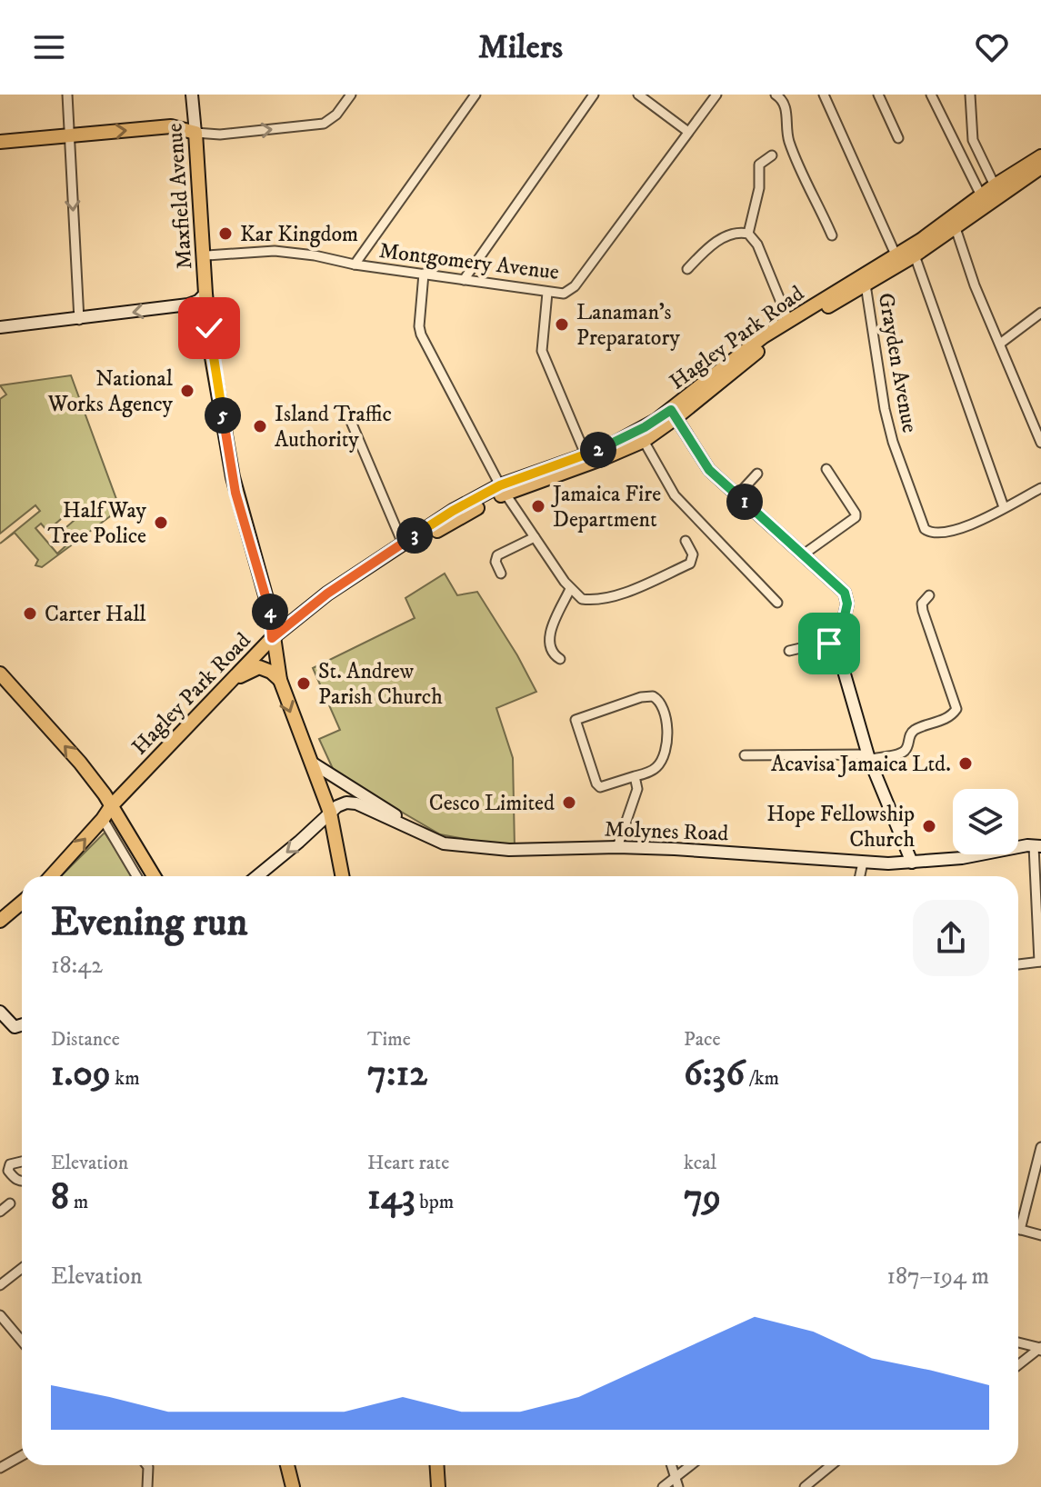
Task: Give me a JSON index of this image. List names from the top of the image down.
{
  "streets": {
    "main road": ["Maxfield Avenue", "Hagley Park Road", "Molynes Road"],
    "street": ["Montgomery Avenue", "Grayden Avenue"]
  },
  "crossings": [
    ["Maxfield Avenue", "Hagley Park Road"],
    ["Maxfield Avenue", "Molynes Road"],
    ["Hagley Park Road", "Grayden Avenue"]
  ],
  "places": [
    "Kar Kingdom",
    "Lanaman's Preparatory",
    "National Works Agency",
    "Island Traffic Authority",
    "Jamaica Fire Department",
    "Half Way Tree Police",
    "Carter Hall",
    "St. Andrew Parish Church",
    "Acavisa Jamaica Ltd.",
    "Cesco Limited",
    "Hope Fellowship Church"
  ],
  "page": {
    "header": "Milers",
    "pins": [
      "5",
      "2",
      "1",
      "3",
      "4"
    ],
    "heading": ["Evening run", "18:42"],
    "stats": [
      ["Distance", "1.09 km"],
      ["Time", "7:12"],
      ["Pace", "6:36 /km"],
      ["Elevation", "8 m"],
      ["Heart rate", "143 bpm"],
      ["kcal", "79"]
    ],
    "chart": ["Elevation", "187–194 m"]
  }
}
